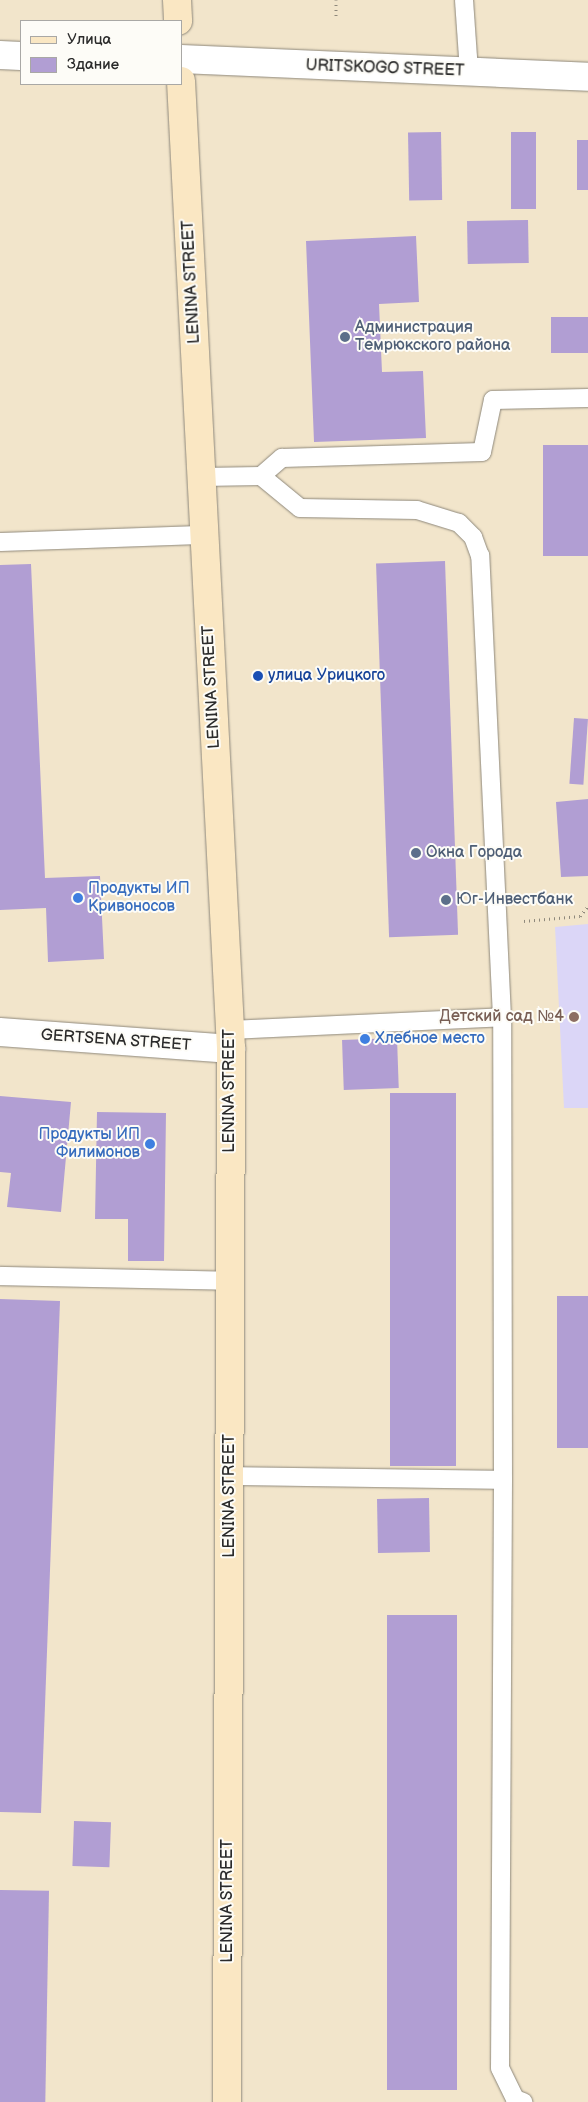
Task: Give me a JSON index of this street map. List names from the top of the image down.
{
  "streets": {
    "street": ["URITSKOGO STREET", "LENINA STREET", "GERTSENA STREET"]
  },
  "crossings": [
    ["LENINA STREET", "GERTSENA STREET"]
  ],
  "places": [
    "Администрация Темрюкского района",
    "улица Урицкого",
    "Окна Города",
    "Продукты ИП Кривоносов",
    "Юг-Инвестбанк",
    "Детский сад №4",
    "Хлебное место",
    "Продукты ИП Филимонов"
  ],
  "legend": ["Улица", "Здание"]
}
